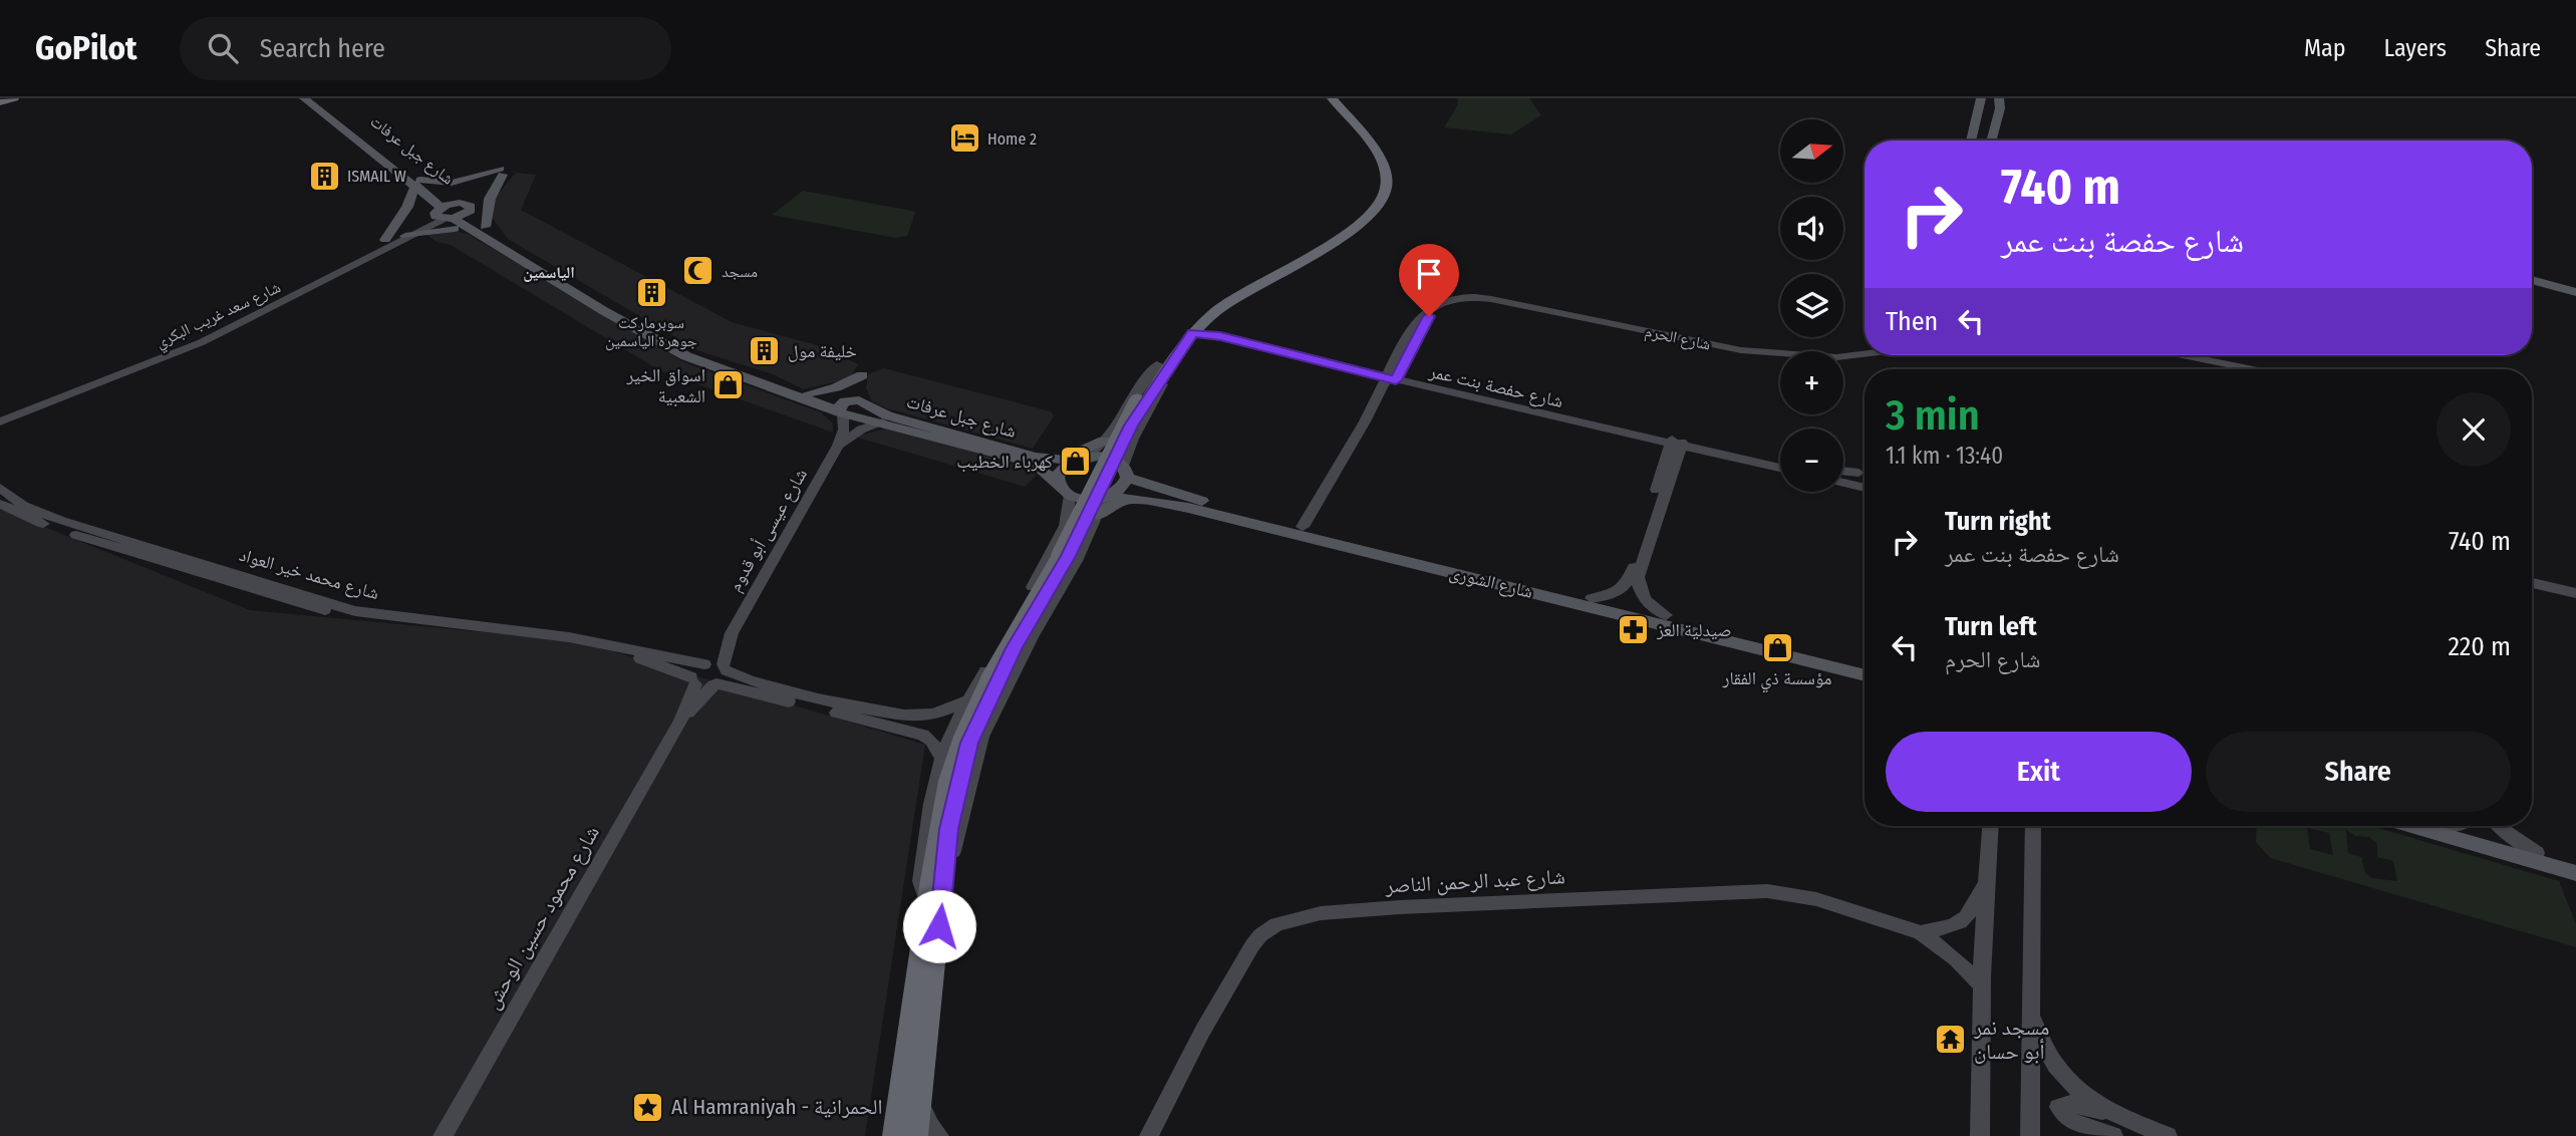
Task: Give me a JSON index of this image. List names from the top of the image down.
{
  "streets": {
    "main road": ["شارع جبل عرفات", "شارع الشورى"],
    "street": [
      "شارع سعد غريب البكري",
      "شارع الحرم",
      "شارع حفصة بنت عمر",
      "شارع عيسى أبو قدوم",
      "شارع محمد خير العواد",
      "شارع عبد الرحمن الناصر",
      "شارع محمود حسين الوحش"
    ]
  },
  "crossings": [
    ["شارع جبل عرفات", "شارع سعد غريب البكري"],
    ["شارع جبل عرفات", "شارع عيسى أبو قدوم"],
    ["شارع جبل عرفات", "شارع الشورى"],
    ["شارع الحرم", "شارع حفصة بنت عمر"],
    ["شارع الحرم", "شارع الشورى"],
    ["شارع عيسى أبو قدوم", "شارع محمد خير العواد"],
    ["شارع عيسى أبو قدوم", "شارع محمود حسين الوحش"],
    ["شارع محمد خير العواد", "شارع محمود حسين الوحش"]
  ],
  "districts": ["الياسمين"],
  "places": {
    "hotel": ["Home 2"],
    "building": ["ISMAIL W", "سوبرماركت جوهرة الياسمين", "خليفة مول"],
    "mosque": ["مسجد"],
    "shop": ["اسواق الخير الشعبية", "كهرباء الخطيب", "مؤسسة ذي الفقار"],
    "pharmacy": ["صيدلية العز"],
    "temple": ["مسجد نمر أبو حسان"],
    "place": ["Al Hamraniyah - الحمرانية"]
  },
  "north": "right",
  "page": {
    "header": "GoPilot",
    "search": "Search here",
    "nav": ["Map", "Layers", "Share"],
    "map_buttons": ["+", "−"],
    "turn": ["740 m", "شارع حفصة بنت عمر"],
    "then": "Then",
    "heading": ["3 min", "1.1 km · 13:40"],
    "list": [
      {
        "name": "Turn right",
        "note": "شارع حفصة بنت عمر",
        "value": "740 m"
      },
      {
        "name": "Turn left",
        "note": "شارع الحرم",
        "value": "220 m"
      }
    ],
    "buttons": ["Exit", "Share"]
  }
}
